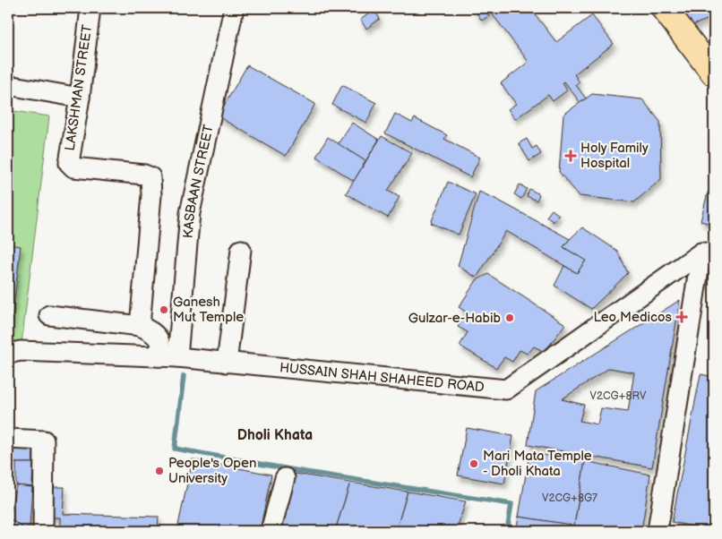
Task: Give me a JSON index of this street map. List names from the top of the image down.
{
  "streets": {
    "street": ["LAKSHMAN STREET", "KASBAAN STREET", "HUSSAIN SHAH SHAHEED ROAD"]
  },
  "crossings": [
    ["KASBAAN STREET", "HUSSAIN SHAH SHAHEED ROAD"]
  ],
  "districts": ["Dholi Khata"],
  "places": {
    "health": ["Holy Family Hospital", "Leo Medicos"],
    "other": [
      "Ganesh Mut Temple",
      "Gulzar-e-Habib",
      "Mari Mata Temple - Dholi Khata",
      "People's Open University"
    ]
  },
  "house_numbers": ["V2CG+8RV", "V2CG+8G7"]
}
